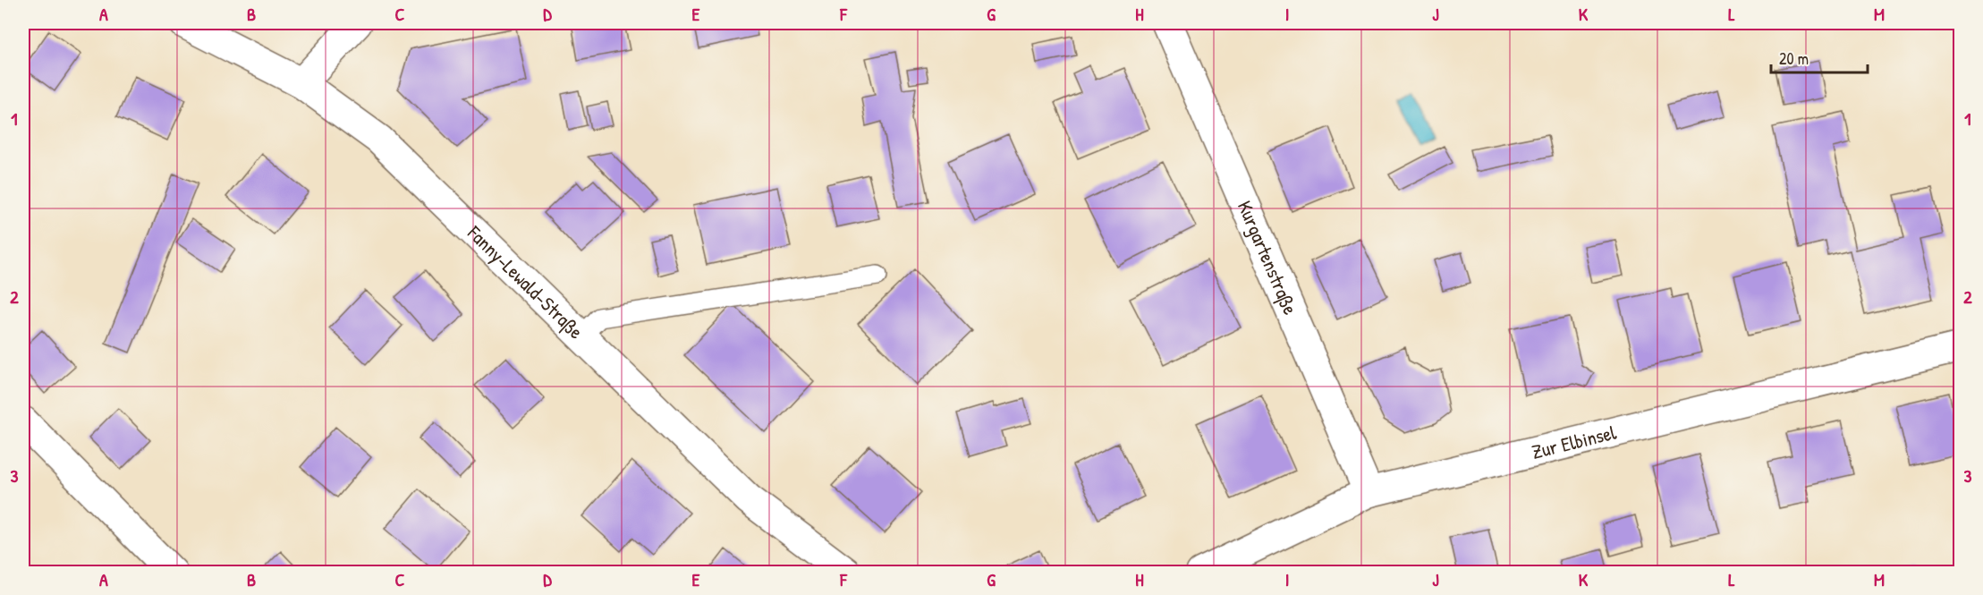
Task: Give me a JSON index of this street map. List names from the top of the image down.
{
  "streets": {
    "street": ["Kurgartenstraße", "Fanny-Lewald-Straße", "Zur Elbinsel"]
  },
  "crossings": [
    ["Kurgartenstraße", "Zur Elbinsel"]
  ],
  "scale_bar": "20 m",
  "grid": {
    "columns": [
      "A",
      "B",
      "C",
      "D",
      "E",
      "F",
      "G",
      "H",
      "I",
      "J",
      "K",
      "L",
      "M"
    ],
    "rows": ["1", "2", "3"]
  }
}
